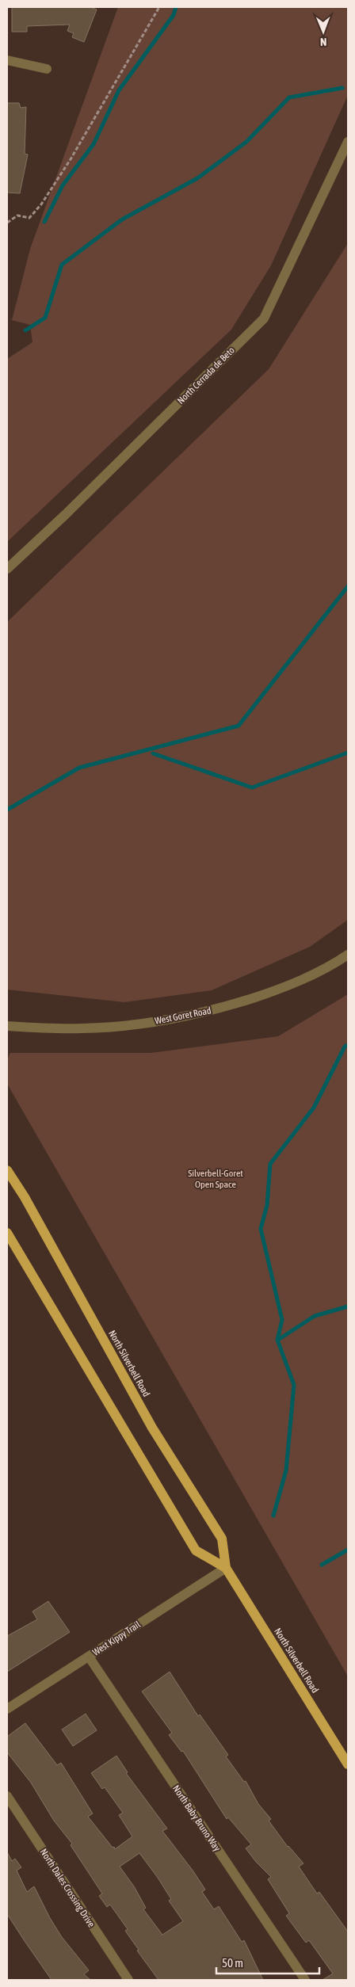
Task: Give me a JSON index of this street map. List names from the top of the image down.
{
  "streets": {
    "main road": ["North Silverbell Road"],
    "street": [
      "North Cerrada de Beto",
      "West Goret Road",
      "West Kippy Trail",
      "North Baby Bruno Way",
      "North Dales Crossing Drive"
    ]
  },
  "crossings": [
    ["North Silverbell Road", "West Kippy Trail"],
    ["West Kippy Trail", "North Baby Bruno Way"]
  ],
  "parks": ["Silverbell-Goret Open Space"],
  "scale_bar": "50 m",
  "north": "bottom"
}
